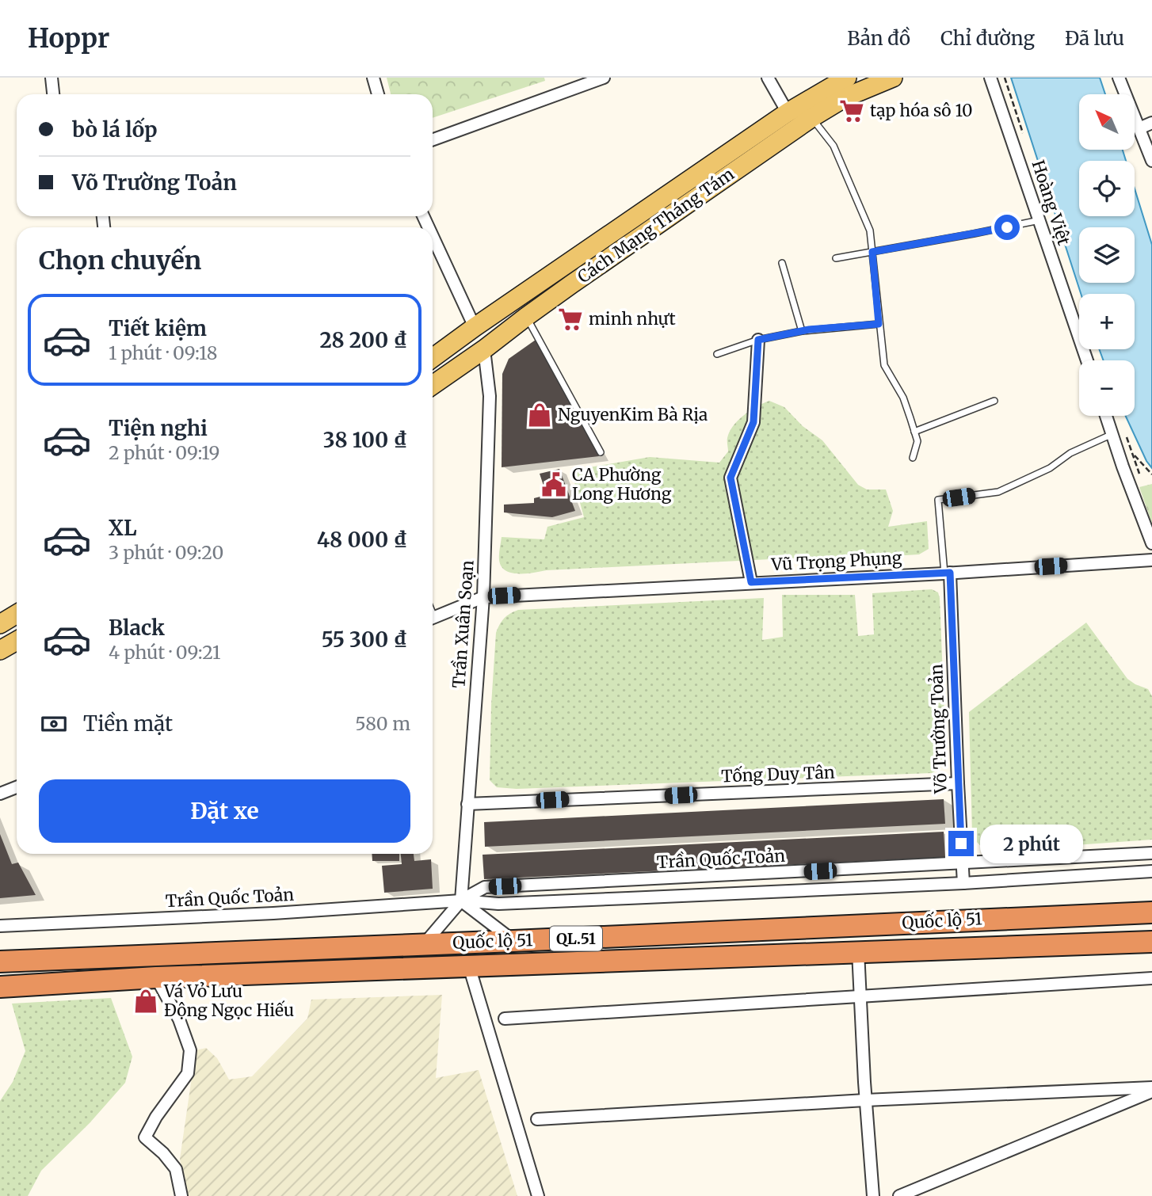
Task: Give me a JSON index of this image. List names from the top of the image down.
{
  "streets": {
    "highway": ["Quốc lộ 51", "QL.51"],
    "main road": ["Cách Mạng Tháng Tám"],
    "street": [
      "Hoàng Việt",
      "Vũ Trọng Phụng",
      "Trần Xuân Soạn",
      "Võ Trường Toản",
      "Tống Duy Tân",
      "Trần Quốc Toản"
    ]
  },
  "crossings": [
    ["Cách Mạng Tháng Tám", "Trần Xuân Soạn"],
    ["Vũ Trọng Phụng", "Trần Xuân Soạn"],
    ["Vũ Trọng Phụng", "Võ Trường Toản"],
    ["Trần Xuân Soạn", "Tống Duy Tân"],
    ["Trần Xuân Soạn", "Trần Quốc Toản"],
    ["Võ Trường Toản", "Tống Duy Tân"],
    ["Võ Trường Toản", "Trần Quốc Toản"]
  ],
  "places": {
    "supermarket": ["tạp hóa sô 10", "minh nhựt"],
    "shop": ["NguyenKim Bà Rịa", "Vá Vỏ Lưu Động Ngọc Hiếu"],
    "public building": ["CA Phường Long Hương"]
  },
  "north": "top left",
  "page": {
    "header": "Hoppr",
    "nav": ["Bản đồ", "Chỉ đường", "Đã lưu"],
    "map_buttons": ["+", "−"],
    "banner": ["bò lá lốp", "Võ Trường Toản"],
    "heading": "Chọn chuyến",
    "list": [
      {
        "name": "Tiết kiệm",
        "note": "1 phút · 09:18",
        "value": "28 200 ₫"
      },
      {
        "name": "Tiện nghi",
        "note": "2 phút · 09:19",
        "value": "38 100 ₫"
      },
      {
        "name": "XL",
        "note": "3 phút · 09:20",
        "value": "48 000 ₫"
      },
      {
        "name": "Black",
        "note": "4 phút · 09:21",
        "value": "55 300 ₫"
      }
    ],
    "pay": ["Tiền mặt", "580 m"],
    "buttons": "Đặt xe",
    "bubble": "2 phút"
  }
}
